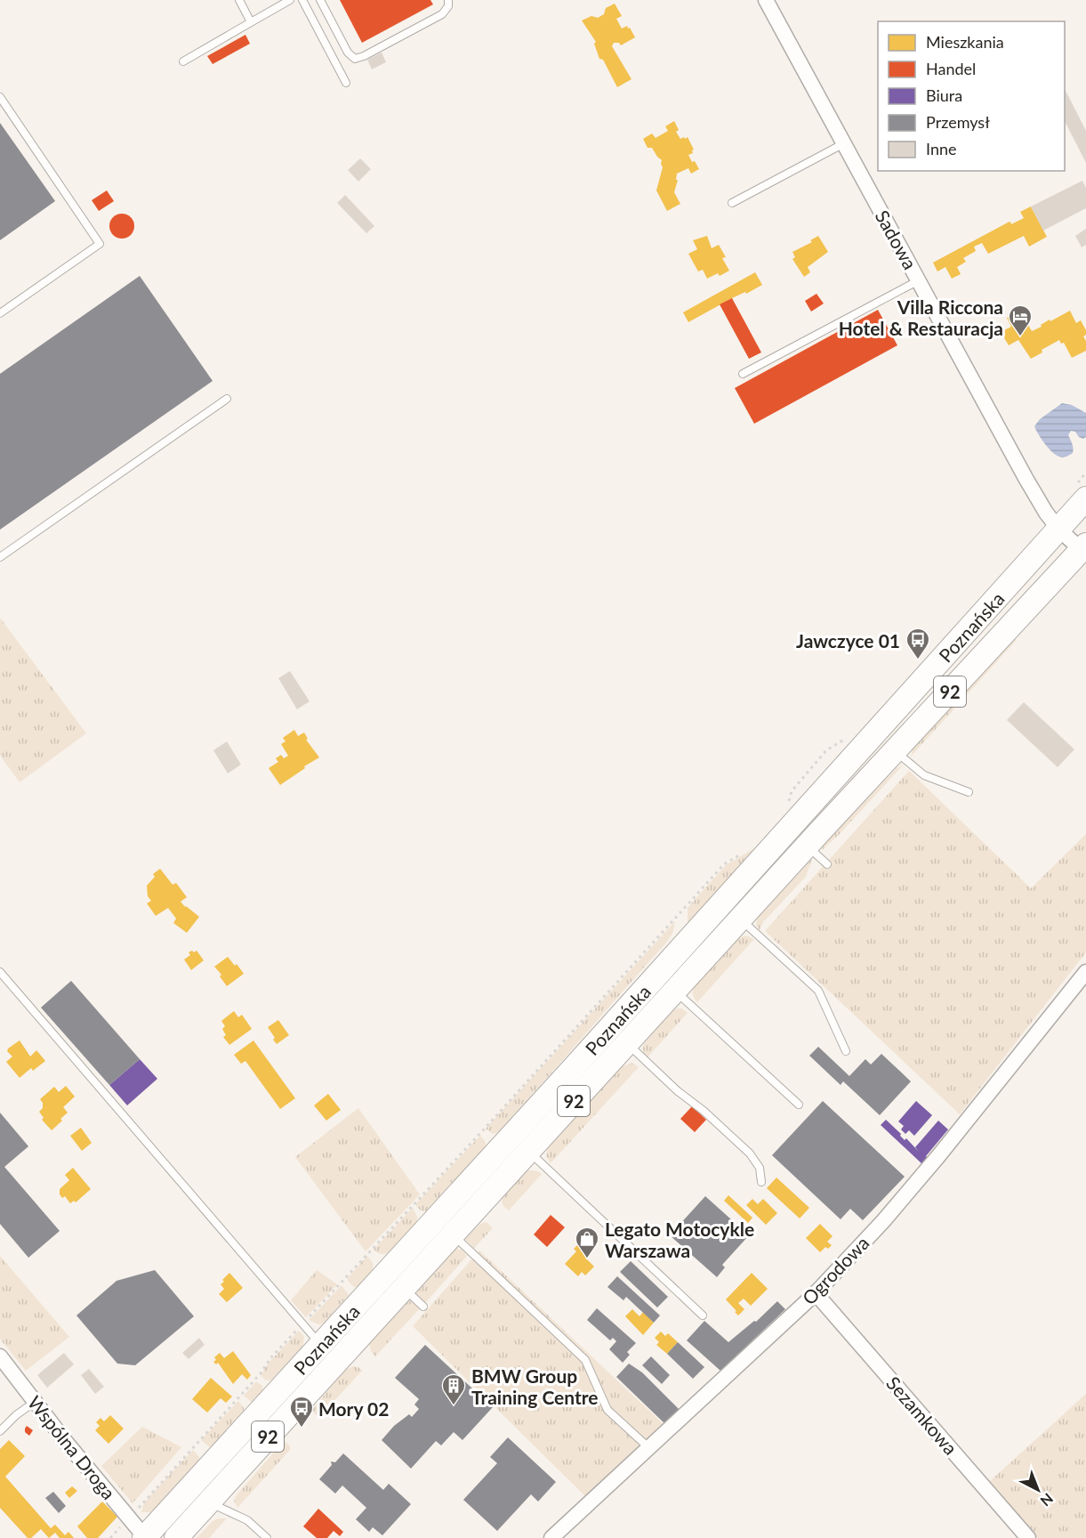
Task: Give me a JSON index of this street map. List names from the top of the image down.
{
  "streets": {
    "main road": ["Poznańska", "92"],
    "street": [
      "Sadowa",
      "Ogrodowa",
      "Sezamkowa",
      "Wspólna Droga"
    ]
  },
  "crossings": [
    ["Sadowa", "Poznańska"],
    ["Poznańska", "Wspólna Droga"],
    ["Ogrodowa", "Sezamkowa"]
  ],
  "places": {
    "hotel": ["Villa Riccona Hotel & Restauracja"],
    "bus stop": ["Jawczyce 01", "Mory 02"],
    "shop": ["Legato Motocykle Warszawa"],
    "building": ["BMW Group Training Centre"]
  },
  "legend": [
    "Mieszkania",
    "Handel",
    "Biura",
    "Przemysł",
    "Inne"
  ],
  "north": "bottom right"
}
